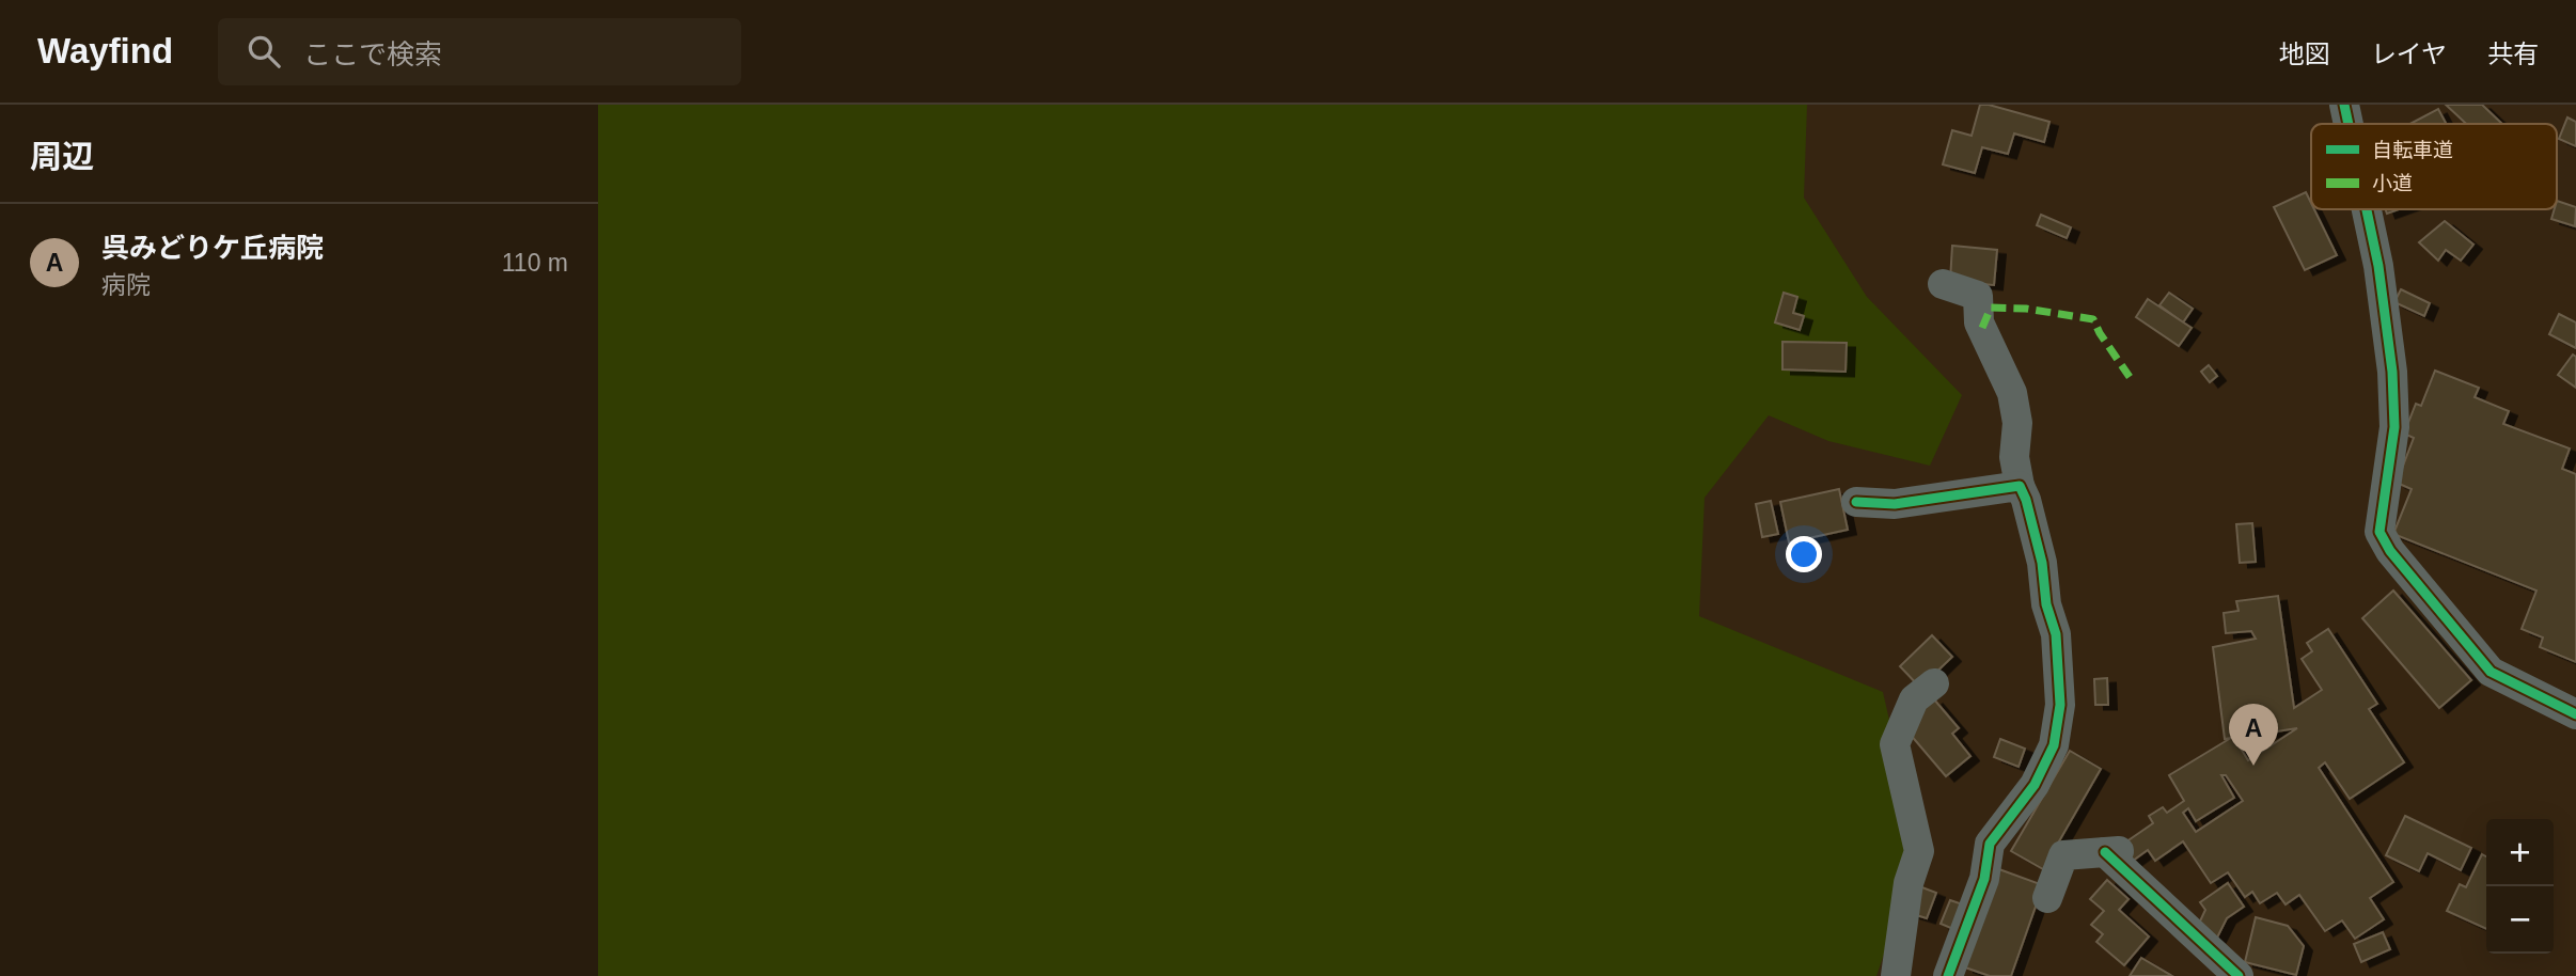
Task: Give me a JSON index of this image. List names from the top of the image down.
{
  "legend": ["自転車道", "小道"],
  "page": {
    "header": "Wayfind",
    "search": "ここで検索",
    "nav": ["地図", "レイヤ", "共有"],
    "heading": "周辺",
    "list": [
      {
        "mark": "A",
        "name": "呉みどりケ丘病院",
        "note": "病院",
        "value": "110 m"
      }
    ],
    "pins": "A",
    "map_buttons": ["+", "−"]
  }
}
